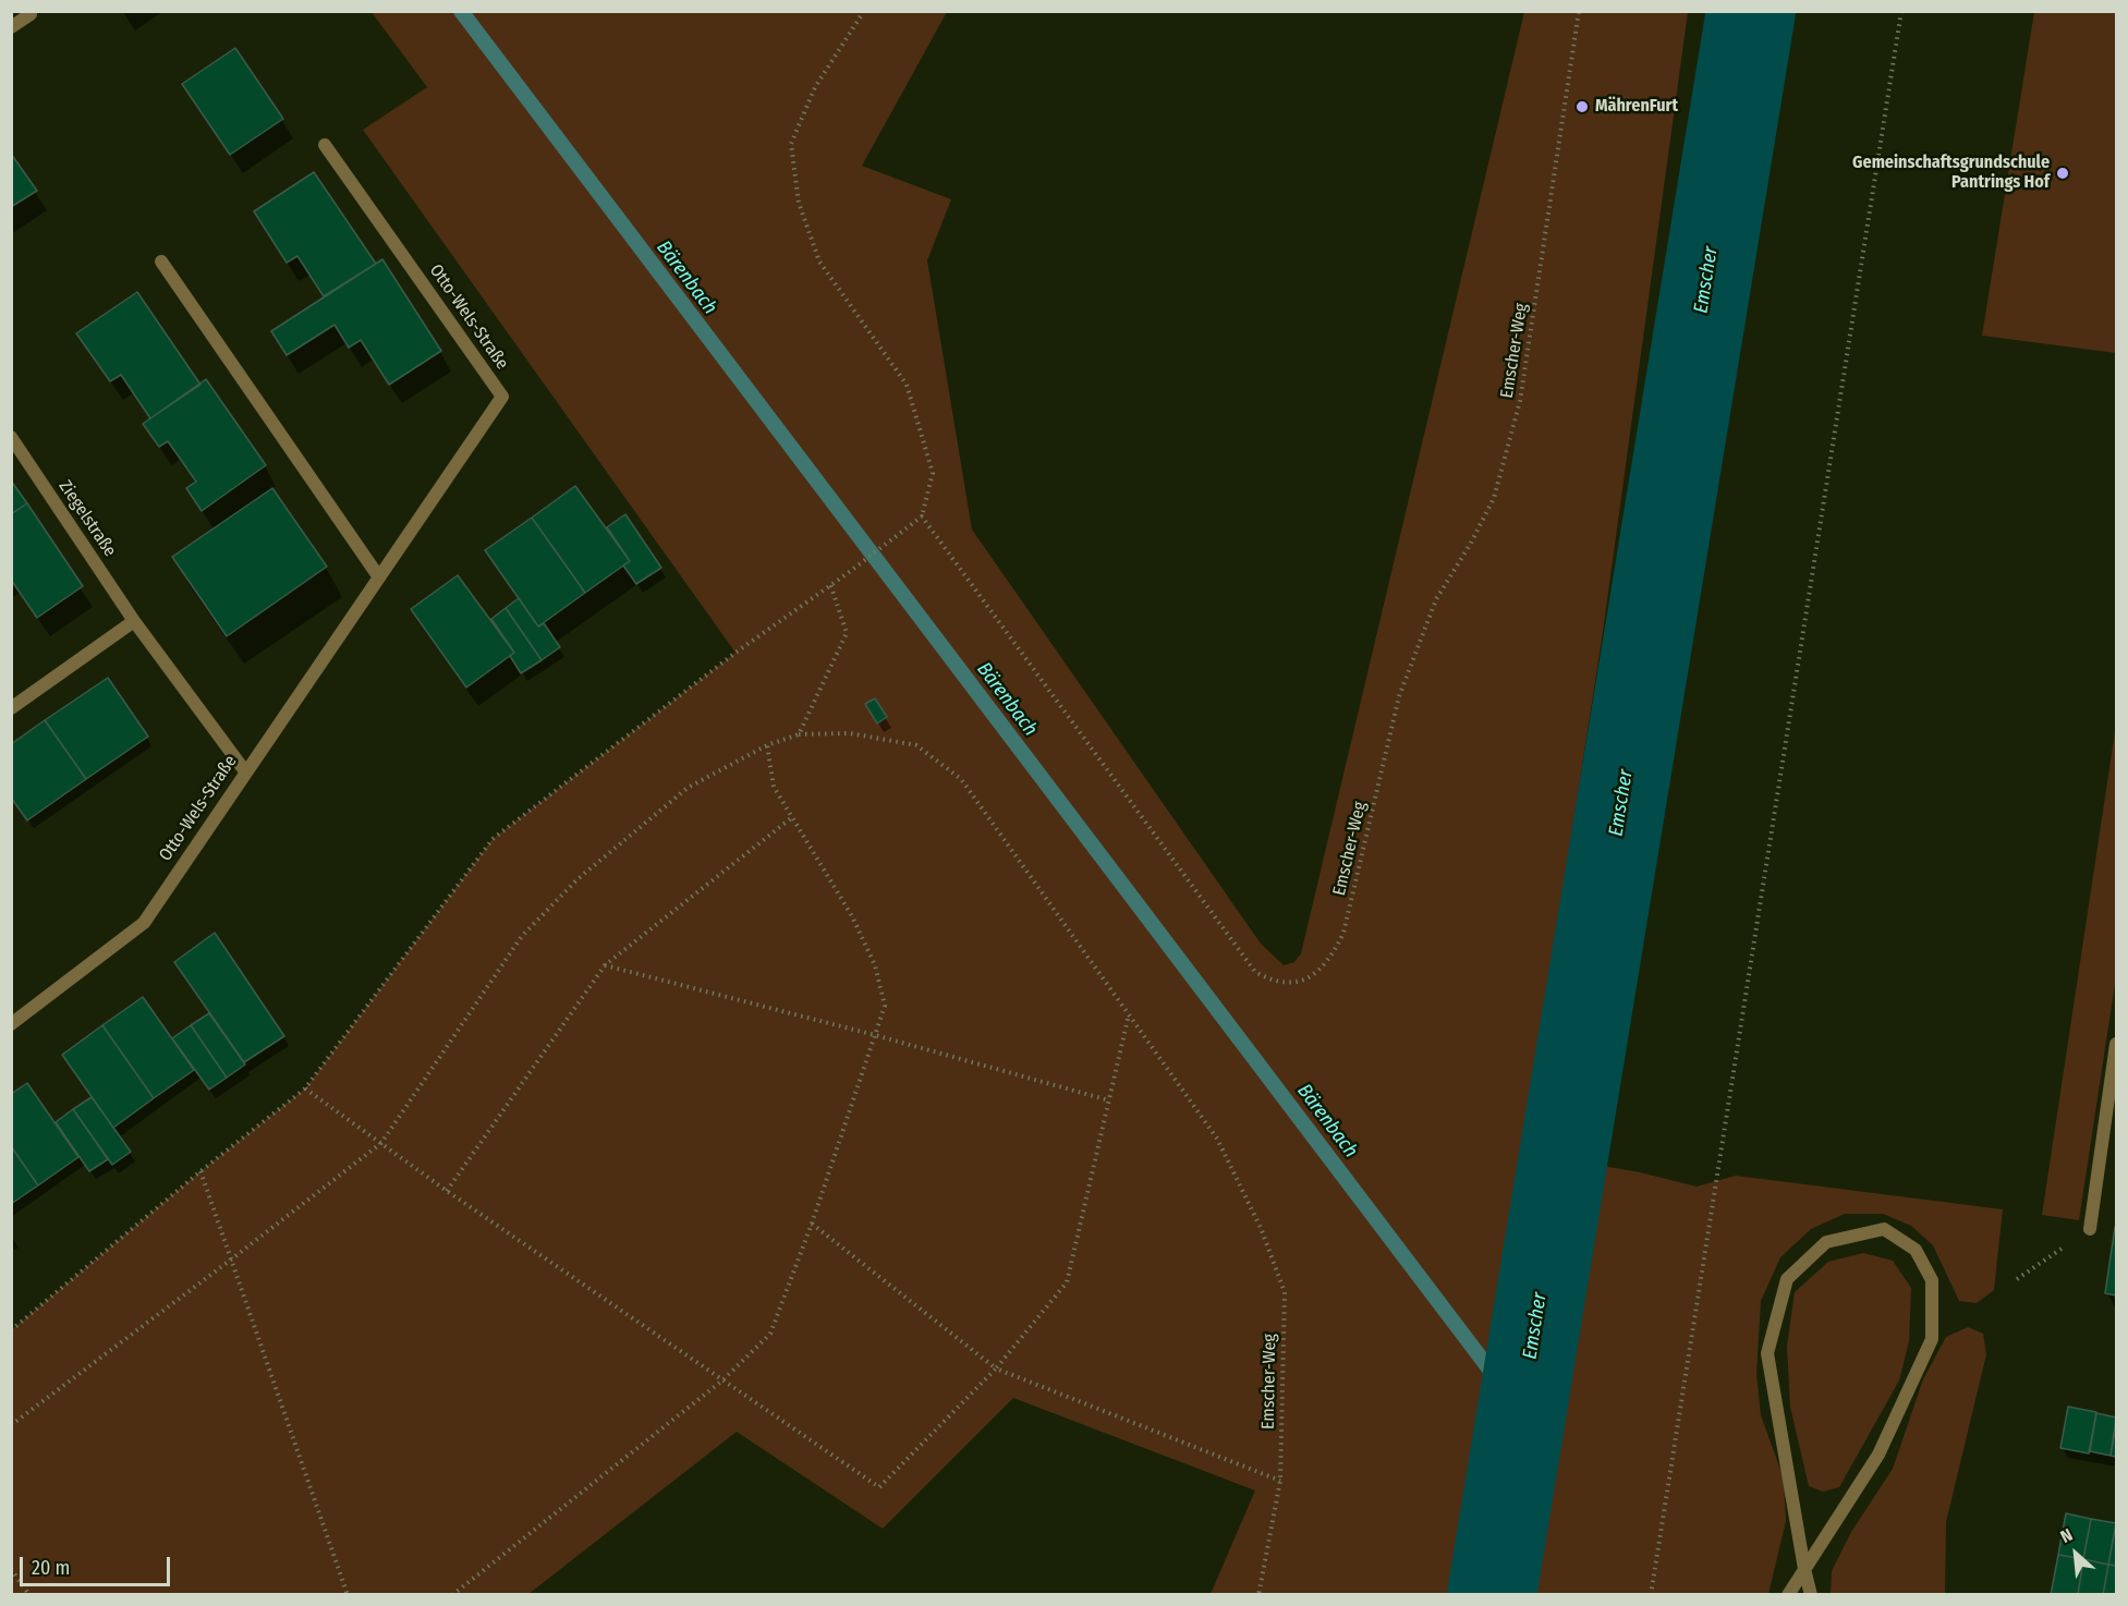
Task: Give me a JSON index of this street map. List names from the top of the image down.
{
  "streets": {
    "street": ["Otto-Wels-Straße", "Ziegelstraße"],
    "path": ["Emscher-Weg"]
  },
  "crossings": [
    ["Otto-Wels-Straße", "Ziegelstraße"]
  ],
  "water": ["Bärenbach", "Emscher"],
  "places": ["MährenFurt", "Gemeinschaftsgrundschule Pantrings Hof"],
  "scale_bar": "20 m",
  "north": "top left"
}
